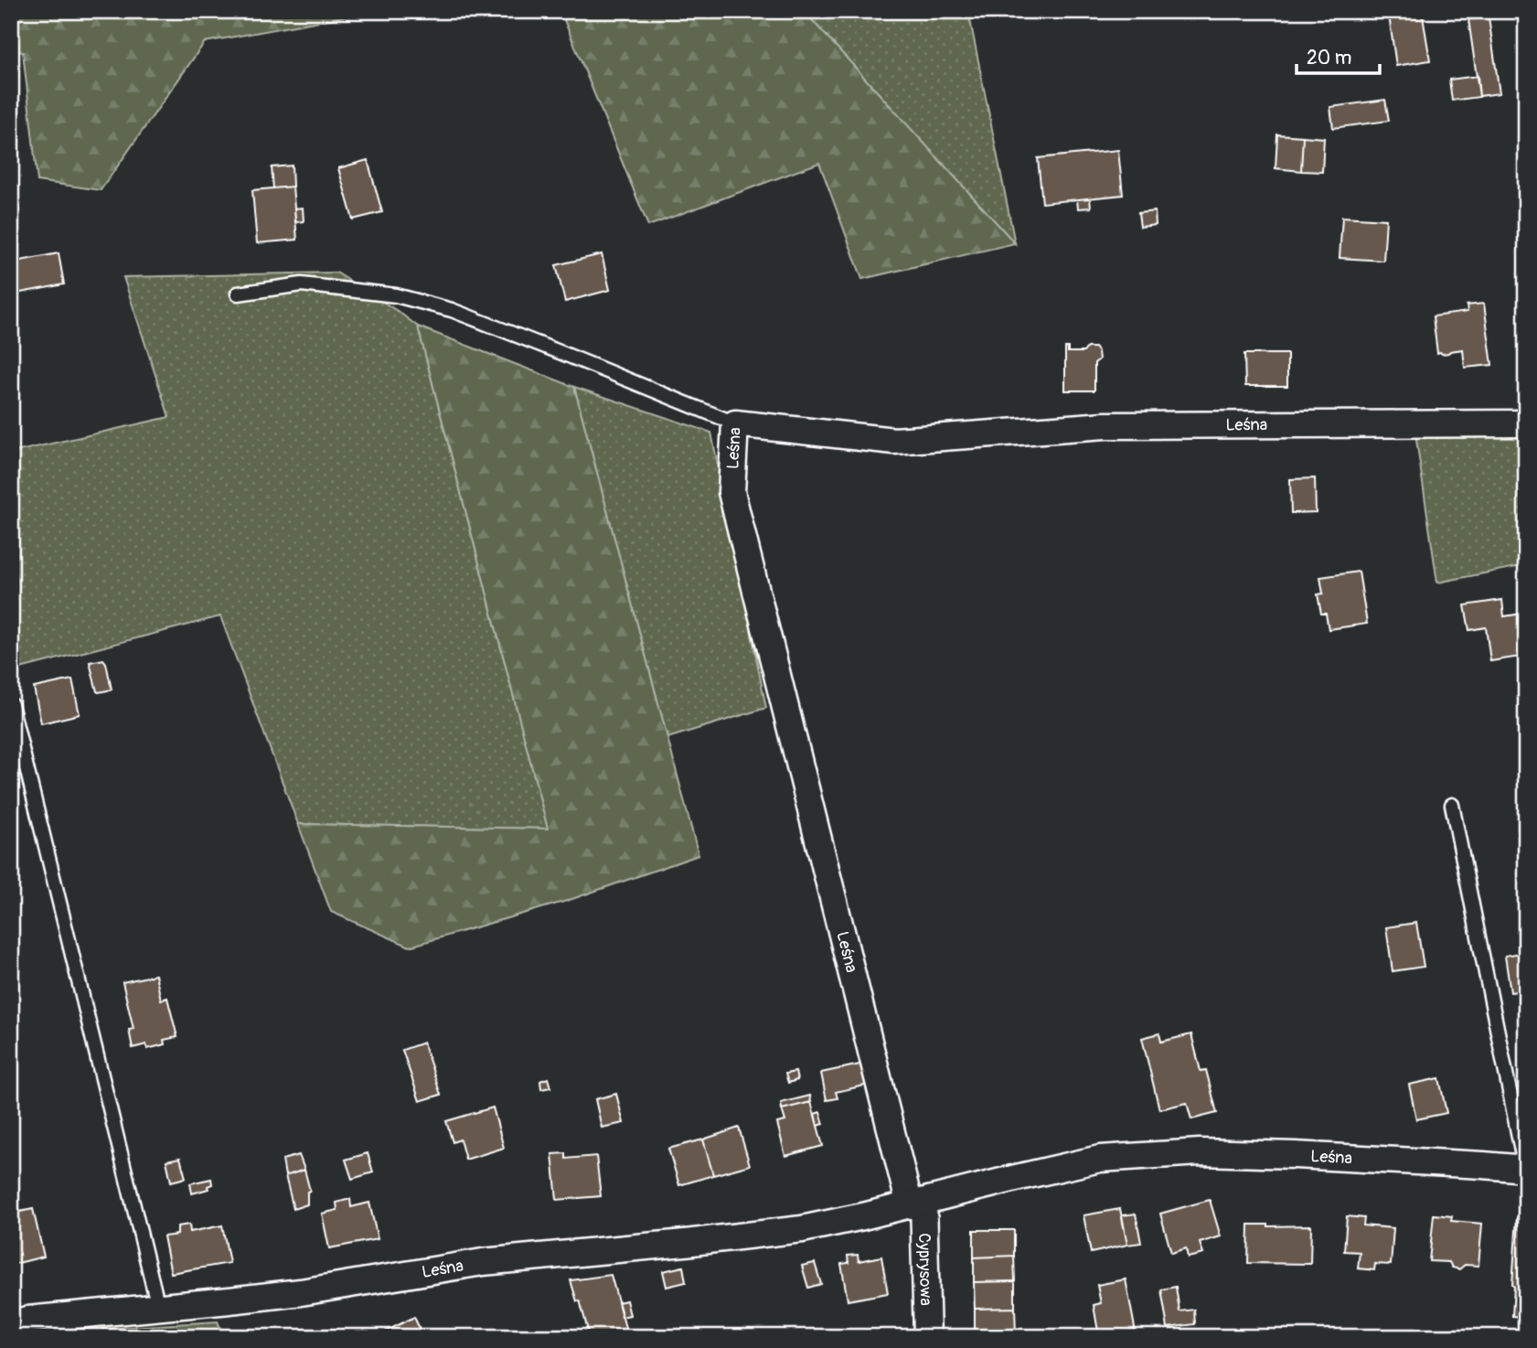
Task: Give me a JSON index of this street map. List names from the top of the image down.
{
  "streets": {
    "street": ["Leśna", "Cyprysowa"]
  },
  "crossings": [
    ["Leśna", "Cyprysowa"]
  ],
  "scale_bar": "20 m"
}
